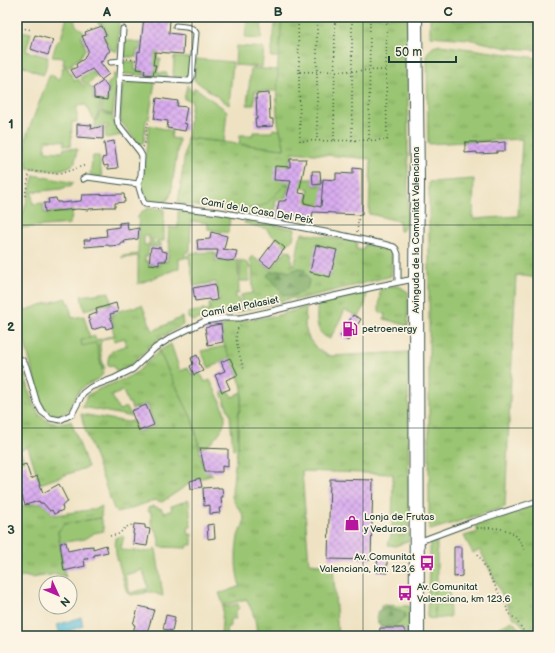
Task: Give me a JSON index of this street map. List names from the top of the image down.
{
  "streets": {
    "main road": ["Avinguda de la Comunitat Valenciana"],
    "lane": ["Camí de la Casa Del Peix", "Camí del Palasiet"]
  },
  "crossings": [
    ["Camí de la Casa Del Peix", "Camí del Palasiet"],
    ["Avinguda de la Comunitat Valenciana", "Camí del Palasiet"]
  ],
  "places": {
    "fuel station": ["petroenergy"],
    "shop": ["Lonja de Frutas y Veduras"],
    "bus stop": ["Av. Comunitat Valenciana, km. 123.6", "Av. Comunitat Valenciana, km 123.6"]
  },
  "scale_bar": "50 m",
  "north": "bottom right",
  "grid": {
    "columns": ["A", "B", "C"],
    "rows": ["1", "2", "3"]
  }
}
